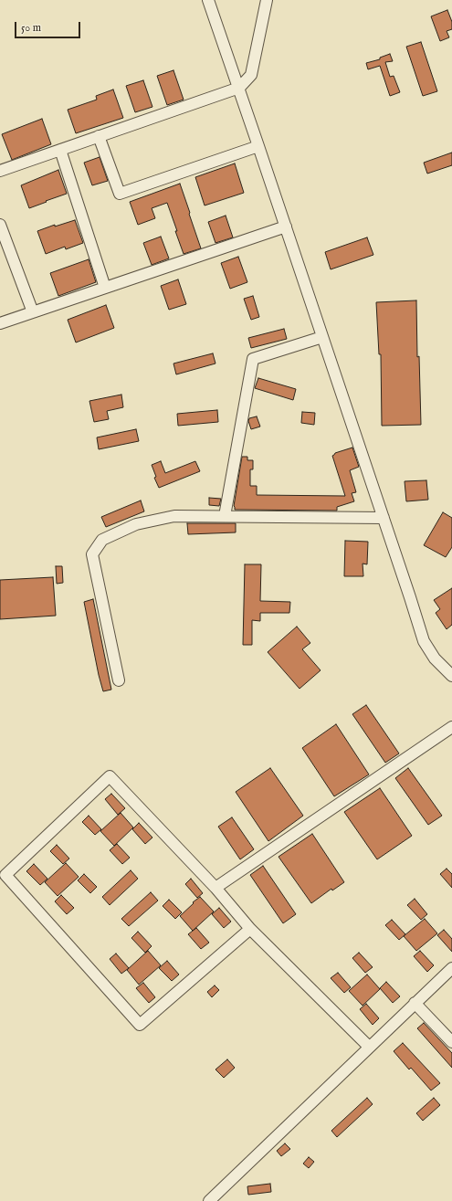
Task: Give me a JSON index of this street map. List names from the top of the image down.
{
  "scale_bar": "50 m"
}
